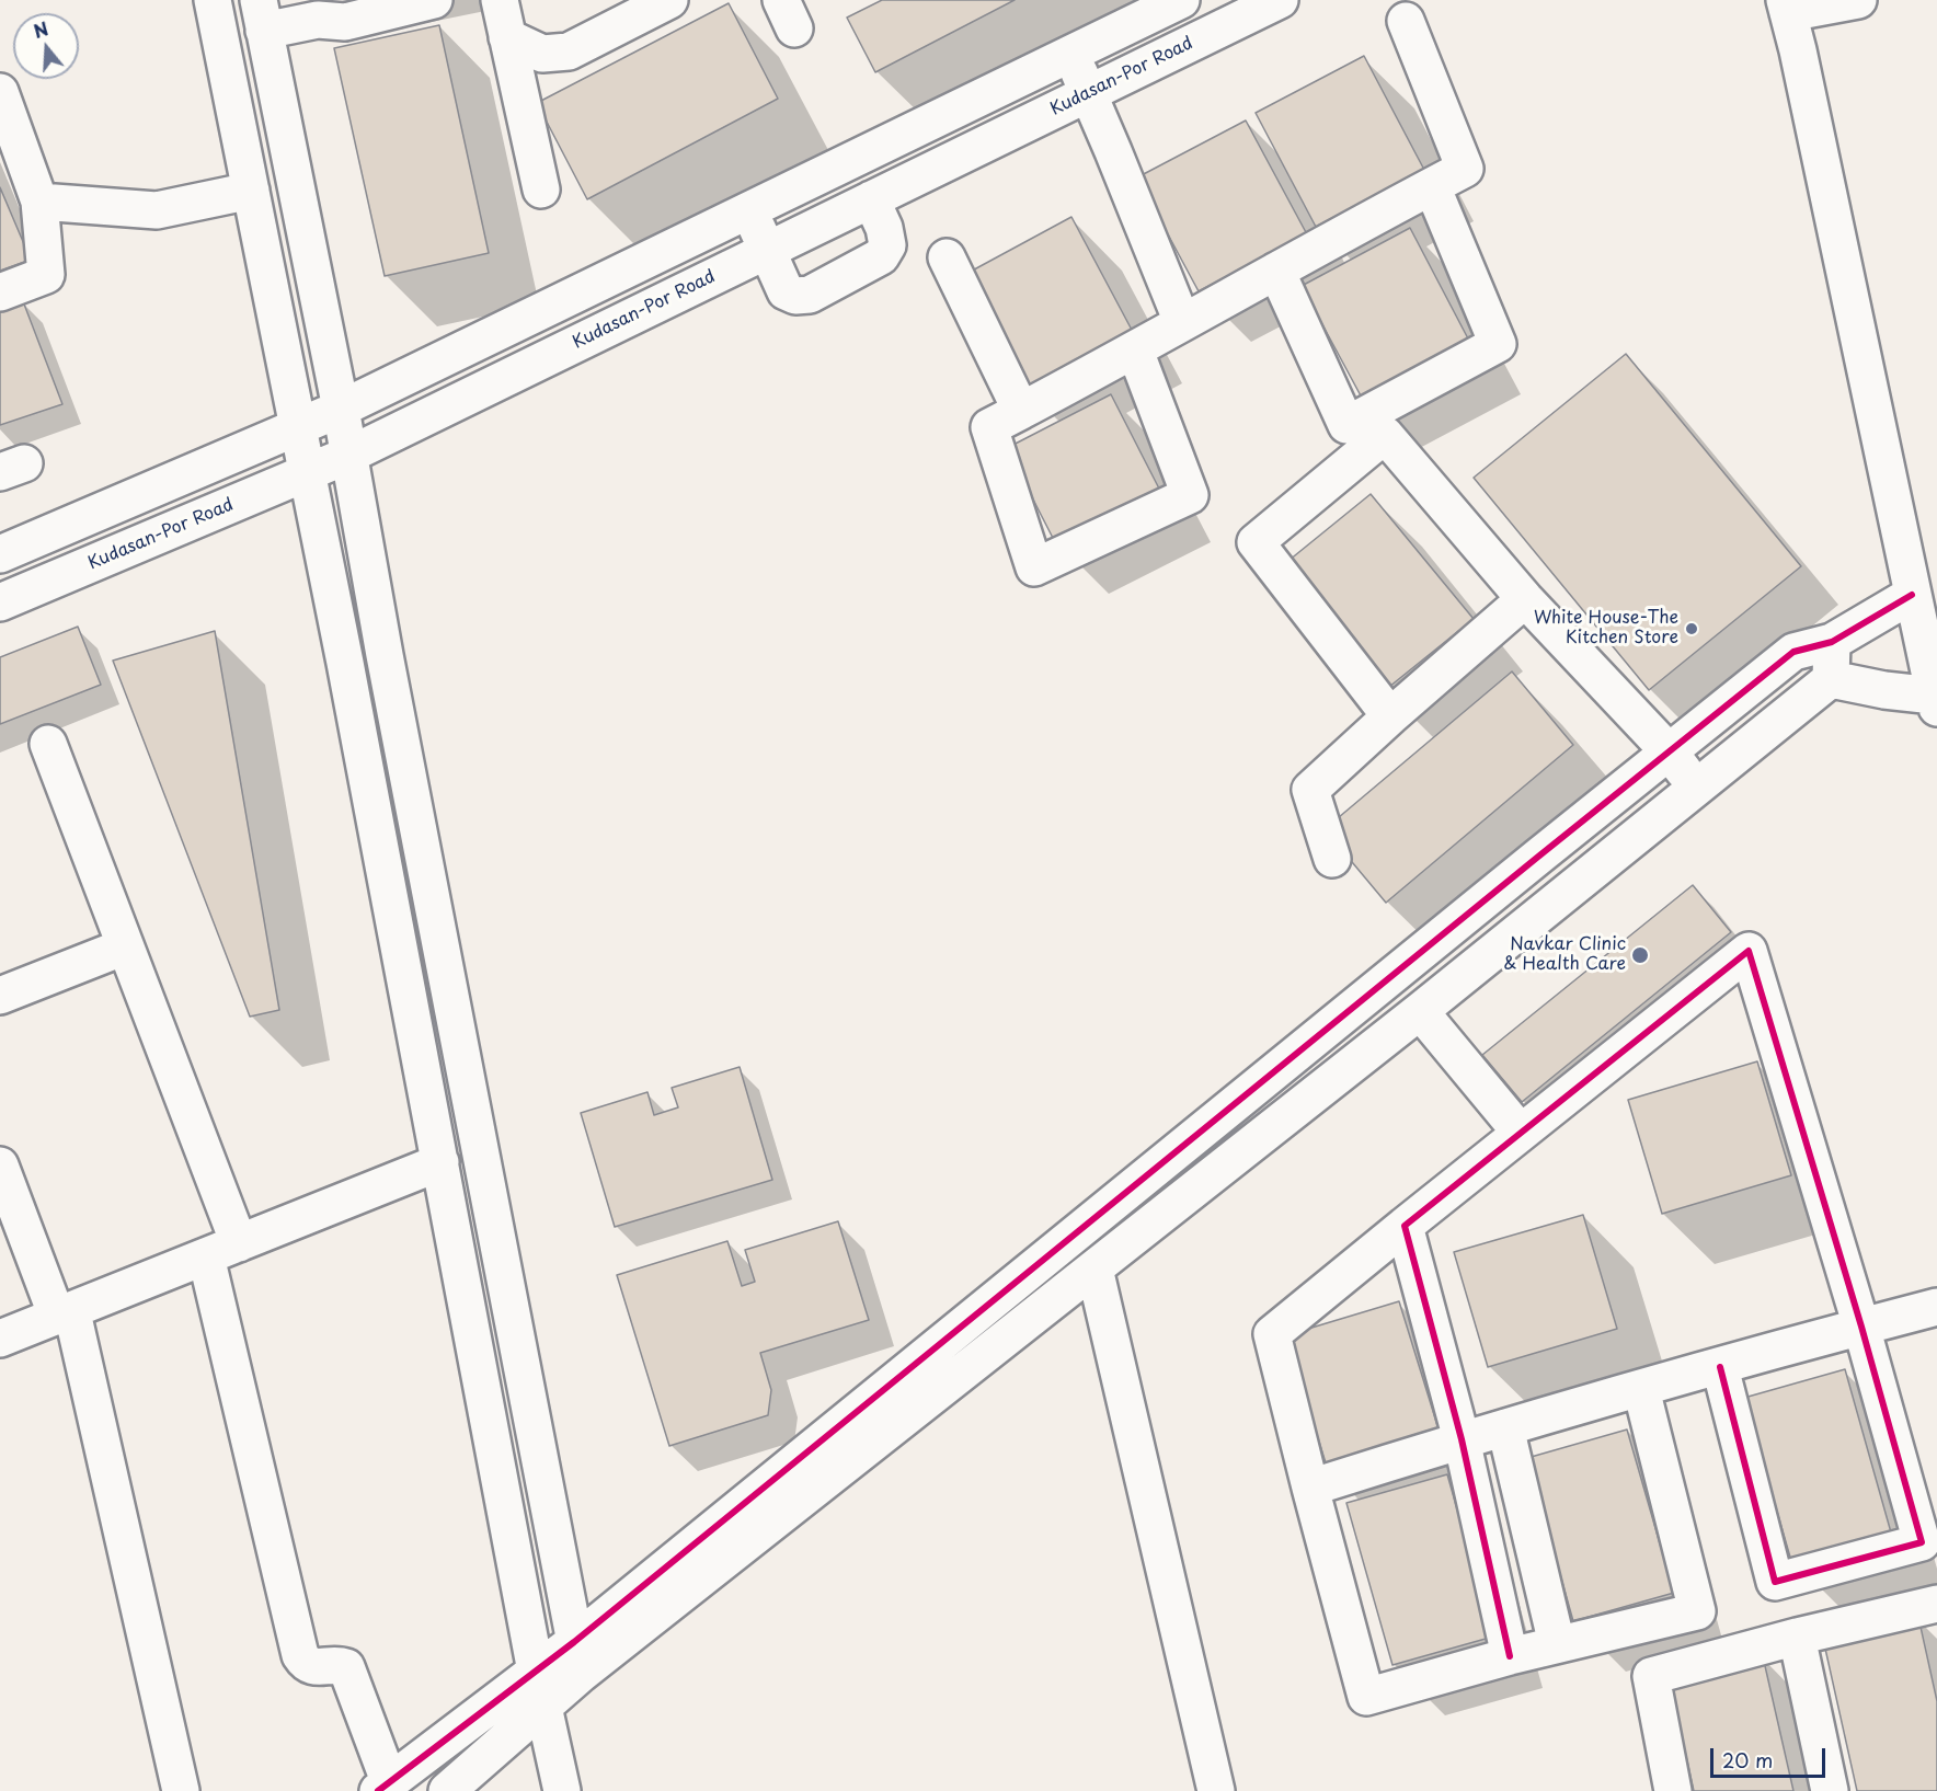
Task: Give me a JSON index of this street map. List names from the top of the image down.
{
  "streets": {
    "street": ["Kudasan-Por Road"]
  },
  "places": ["White House-The Kitchen Store", "Navkar Clinic & Health Care"],
  "scale_bar": "20 m",
  "north": "top"
}
